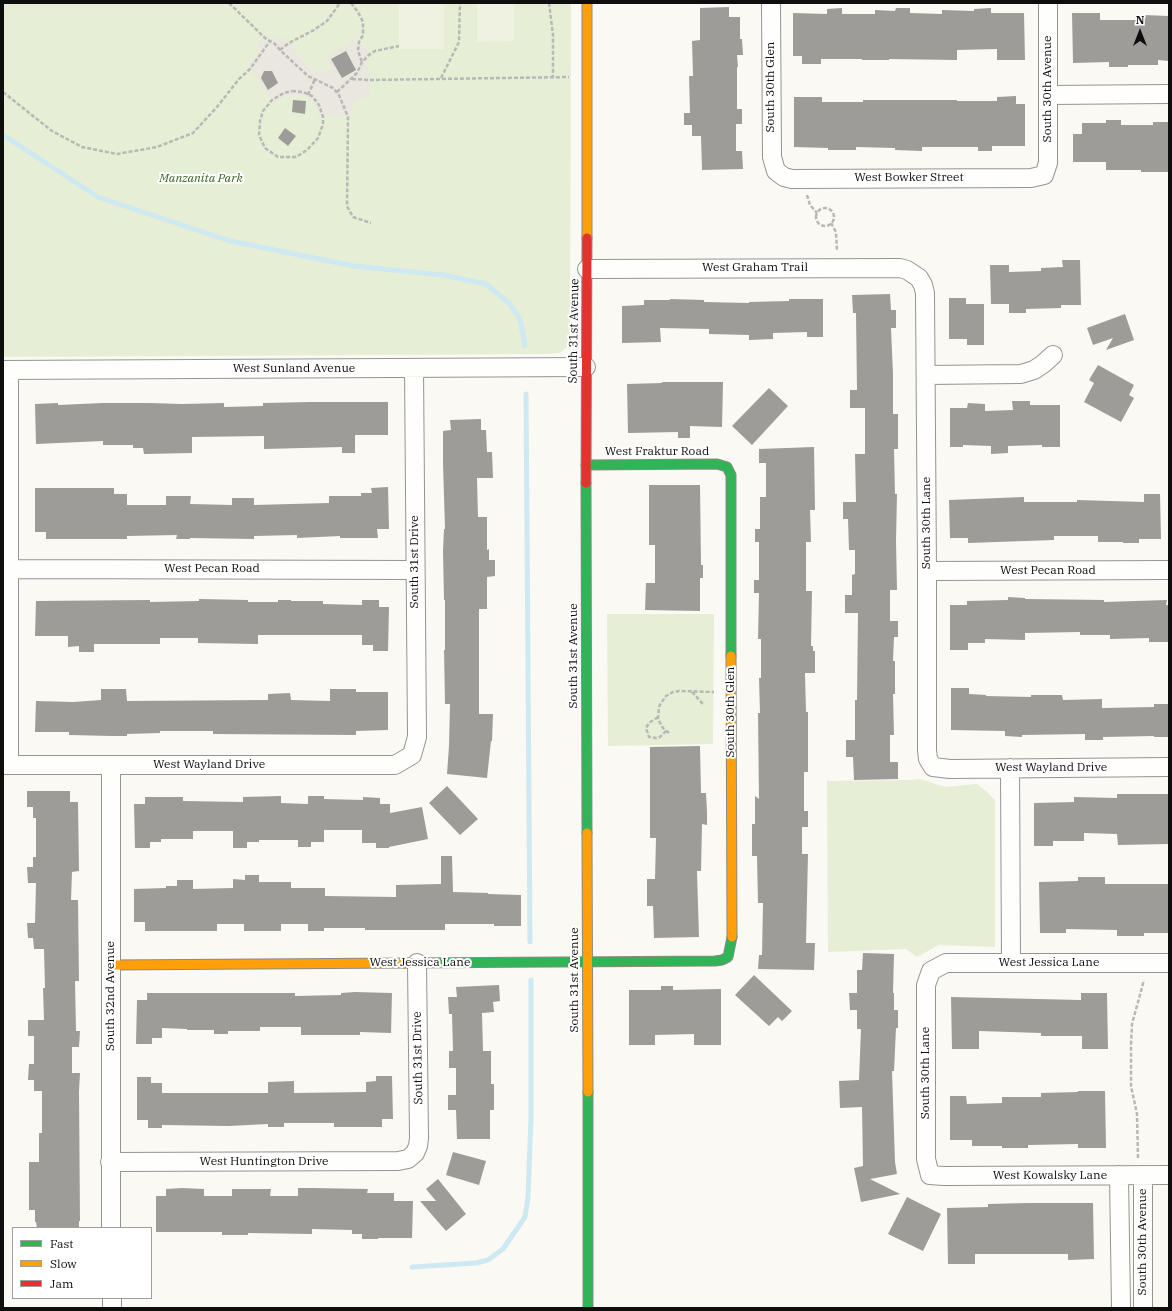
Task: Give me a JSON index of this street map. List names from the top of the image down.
{
  "streets": {
    "street": [
      "South 30th Glen",
      "South 30th Avenue",
      "West Bowker Street",
      "West Graham Trail",
      "South 31st Avenue",
      "West Sunland Avenue",
      "West Fraktur Road",
      "South 30th Lane",
      "South 31st Drive",
      "West Pecan Road",
      "West Wayland Drive",
      "West Jessica Lane",
      "South 32nd Avenue",
      "West Huntington Drive",
      "West Kowalsky Lane"
    ]
  },
  "crossings": [
    ["South 30th Glen", "West Bowker Street"],
    ["South 30th Glen", "West Fraktur Road"],
    ["South 30th Glen", "West Jessica Lane"],
    ["South 30th Avenue", "West Bowker Street"],
    ["South 30th Avenue", "West Kowalsky Lane"],
    ["West Graham Trail", "South 31st Avenue"],
    ["West Graham Trail", "South 30th Lane"],
    ["South 31st Avenue", "West Sunland Avenue"],
    ["South 31st Avenue", "West Fraktur Road"],
    ["South 31st Avenue", "West Jessica Lane"],
    ["West Sunland Avenue", "South 31st Drive"],
    ["South 30th Lane", "West Pecan Road"],
    ["South 30th Lane", "West Wayland Drive"],
    ["South 30th Lane", "West Jessica Lane"],
    ["South 30th Lane", "West Kowalsky Lane"],
    ["South 31st Drive", "West Pecan Road"],
    ["South 31st Drive", "West Wayland Drive"],
    ["South 31st Drive", "West Jessica Lane"],
    ["South 31st Drive", "West Huntington Drive"],
    ["West Wayland Drive", "South 32nd Avenue"],
    ["West Jessica Lane", "South 32nd Avenue"],
    ["South 32nd Avenue", "West Huntington Drive"]
  ],
  "parks": ["Manzanita Park"],
  "legend": ["Fast", "Slow", "Jam"],
  "north": "top"
}
